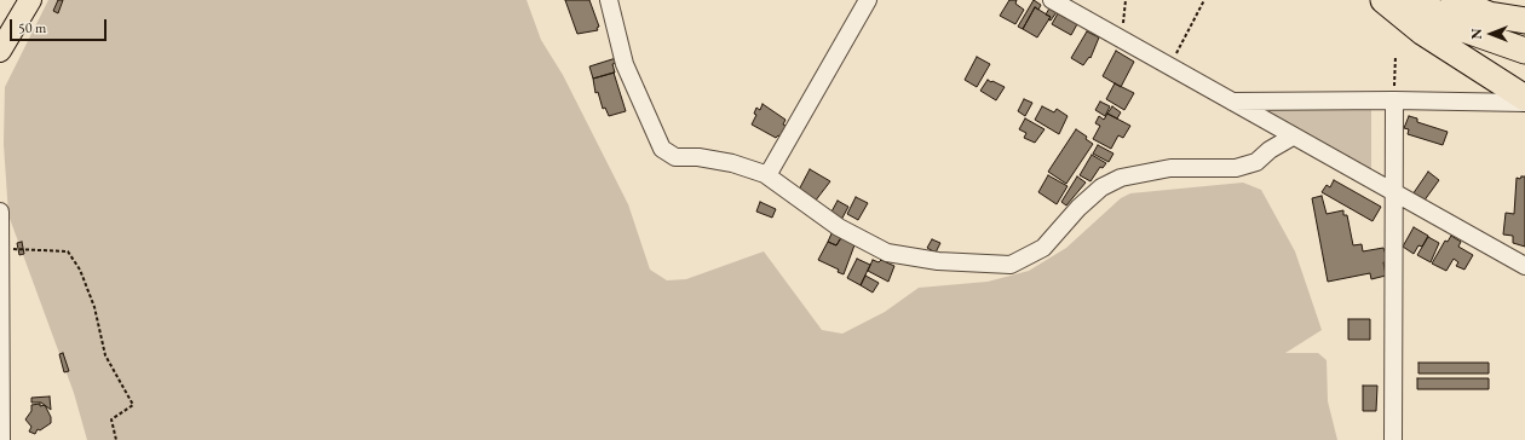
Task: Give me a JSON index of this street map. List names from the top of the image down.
{
  "scale_bar": "50 m",
  "north": "left"
}
